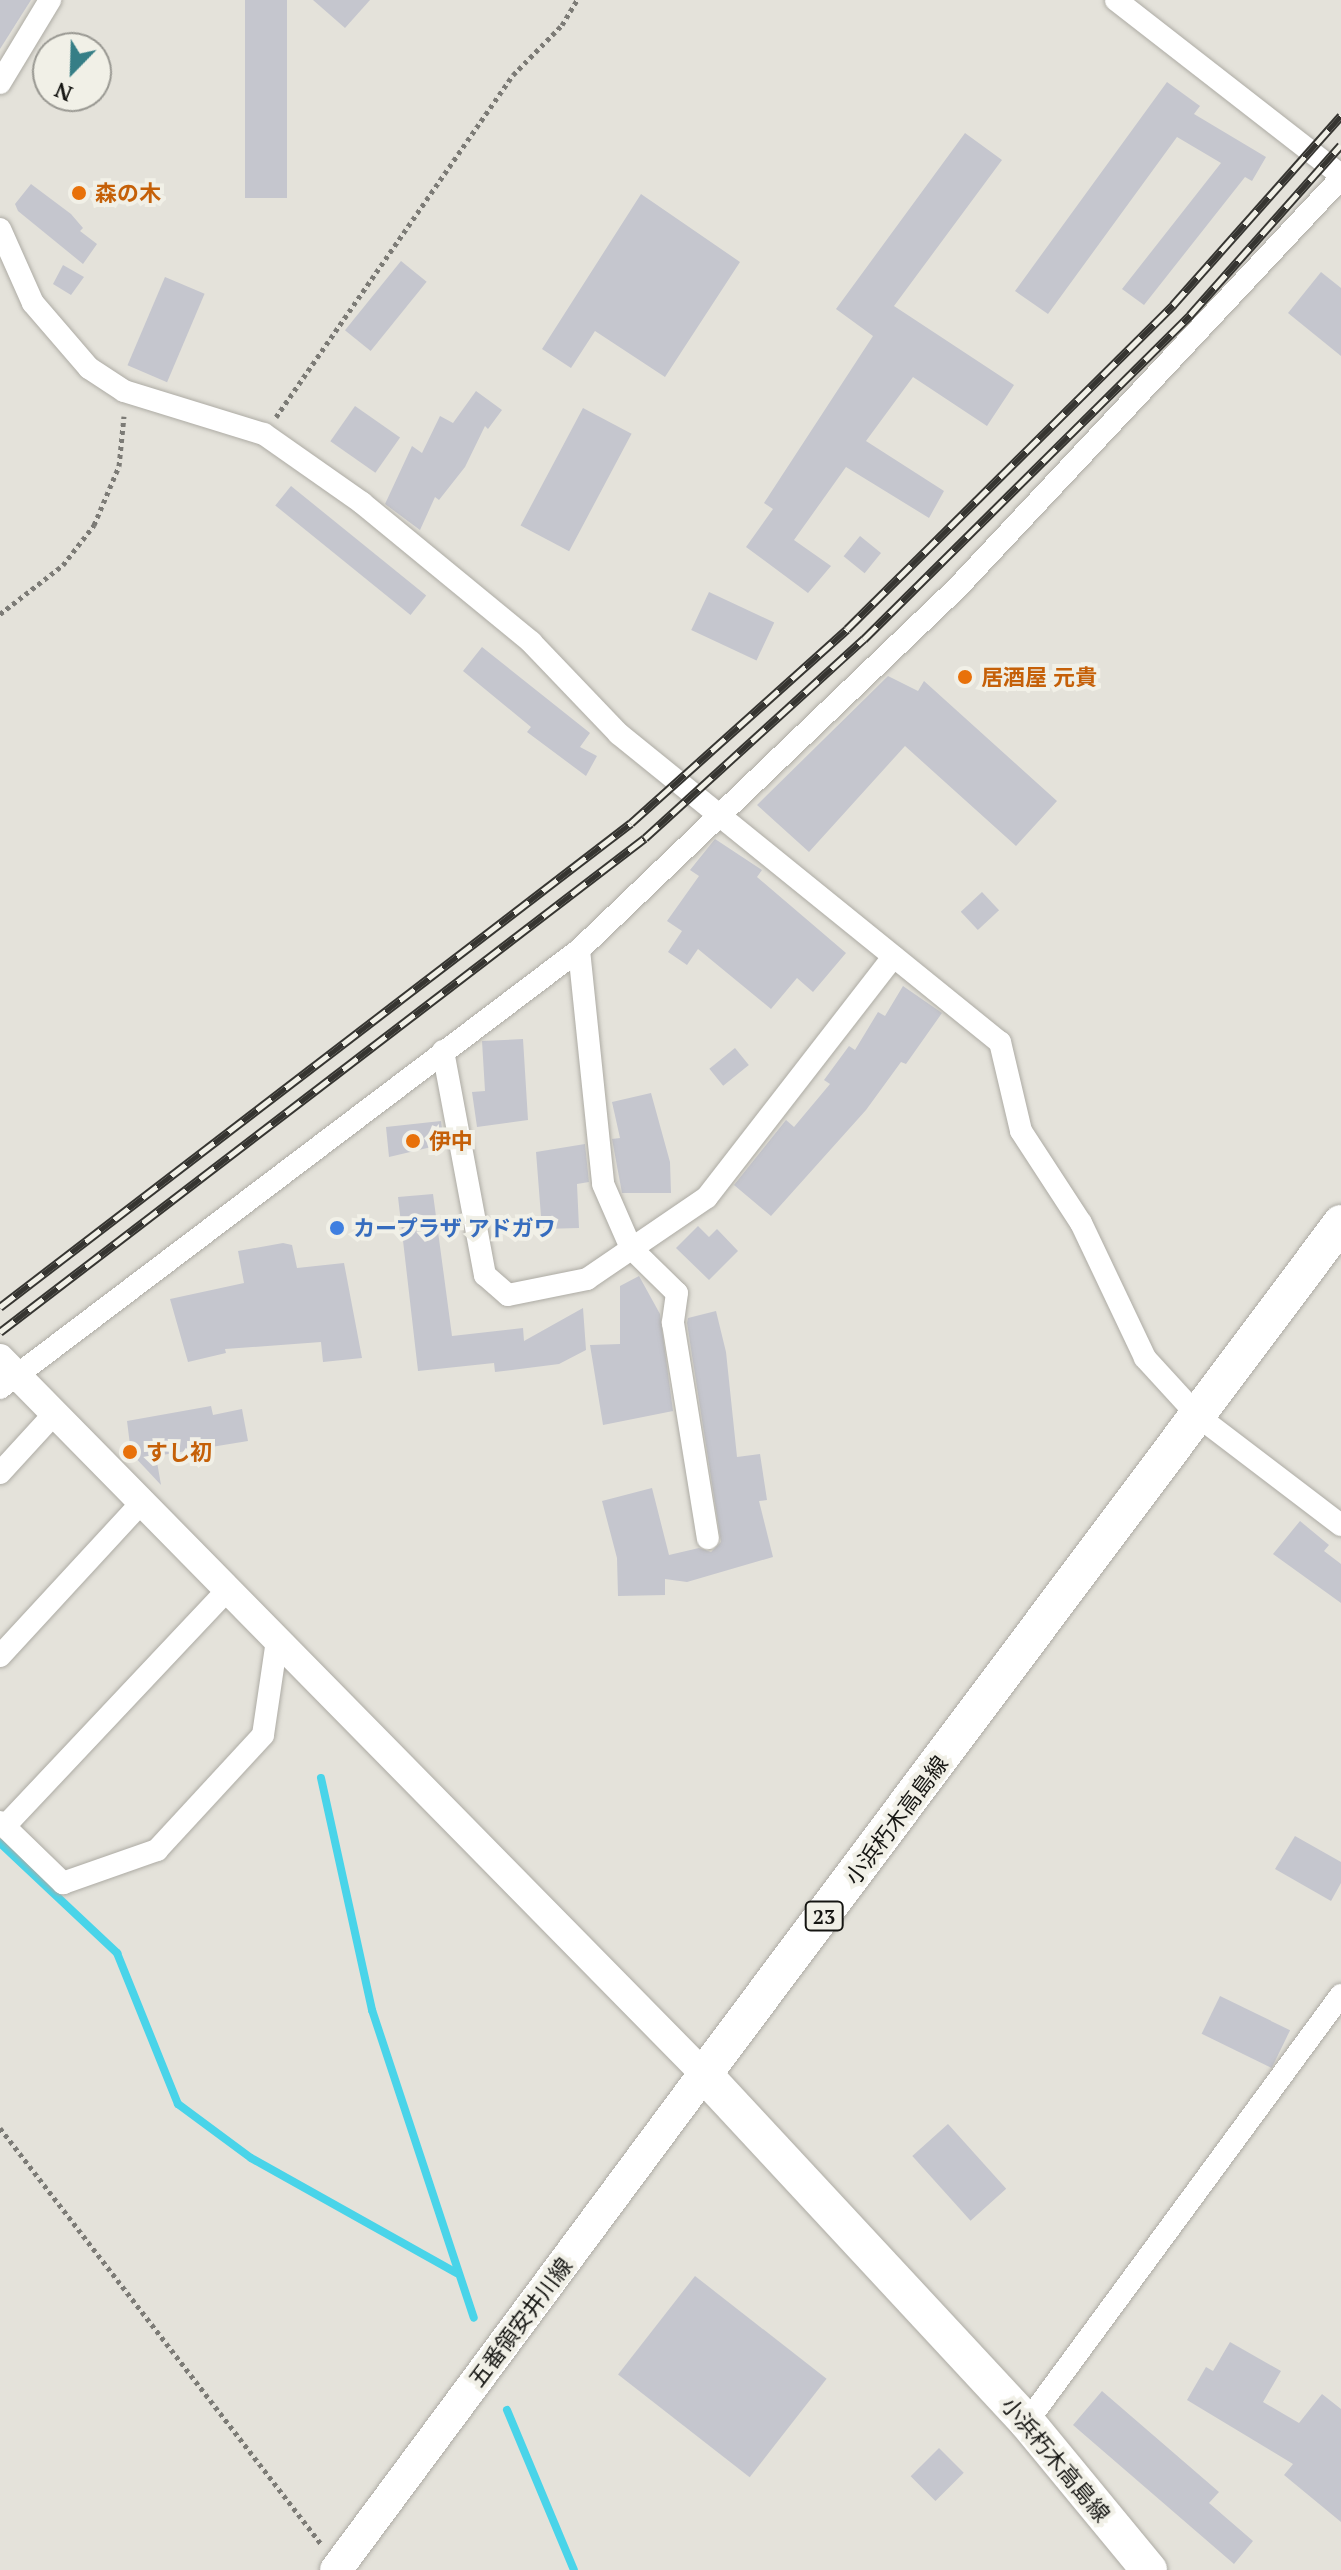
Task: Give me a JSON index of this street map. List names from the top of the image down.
{
  "streets": {
    "main road": ["小浜朽木高島線", "23", "五番領安井川線"]
  },
  "crossings": [
    ["小浜朽木高島線", "五番領安井川線"]
  ],
  "places": [
    "森の木",
    "居酒屋 元貴",
    "伊中",
    "カープラザ アドガワ",
    "すし初"
  ],
  "north": "bottom left"
}
